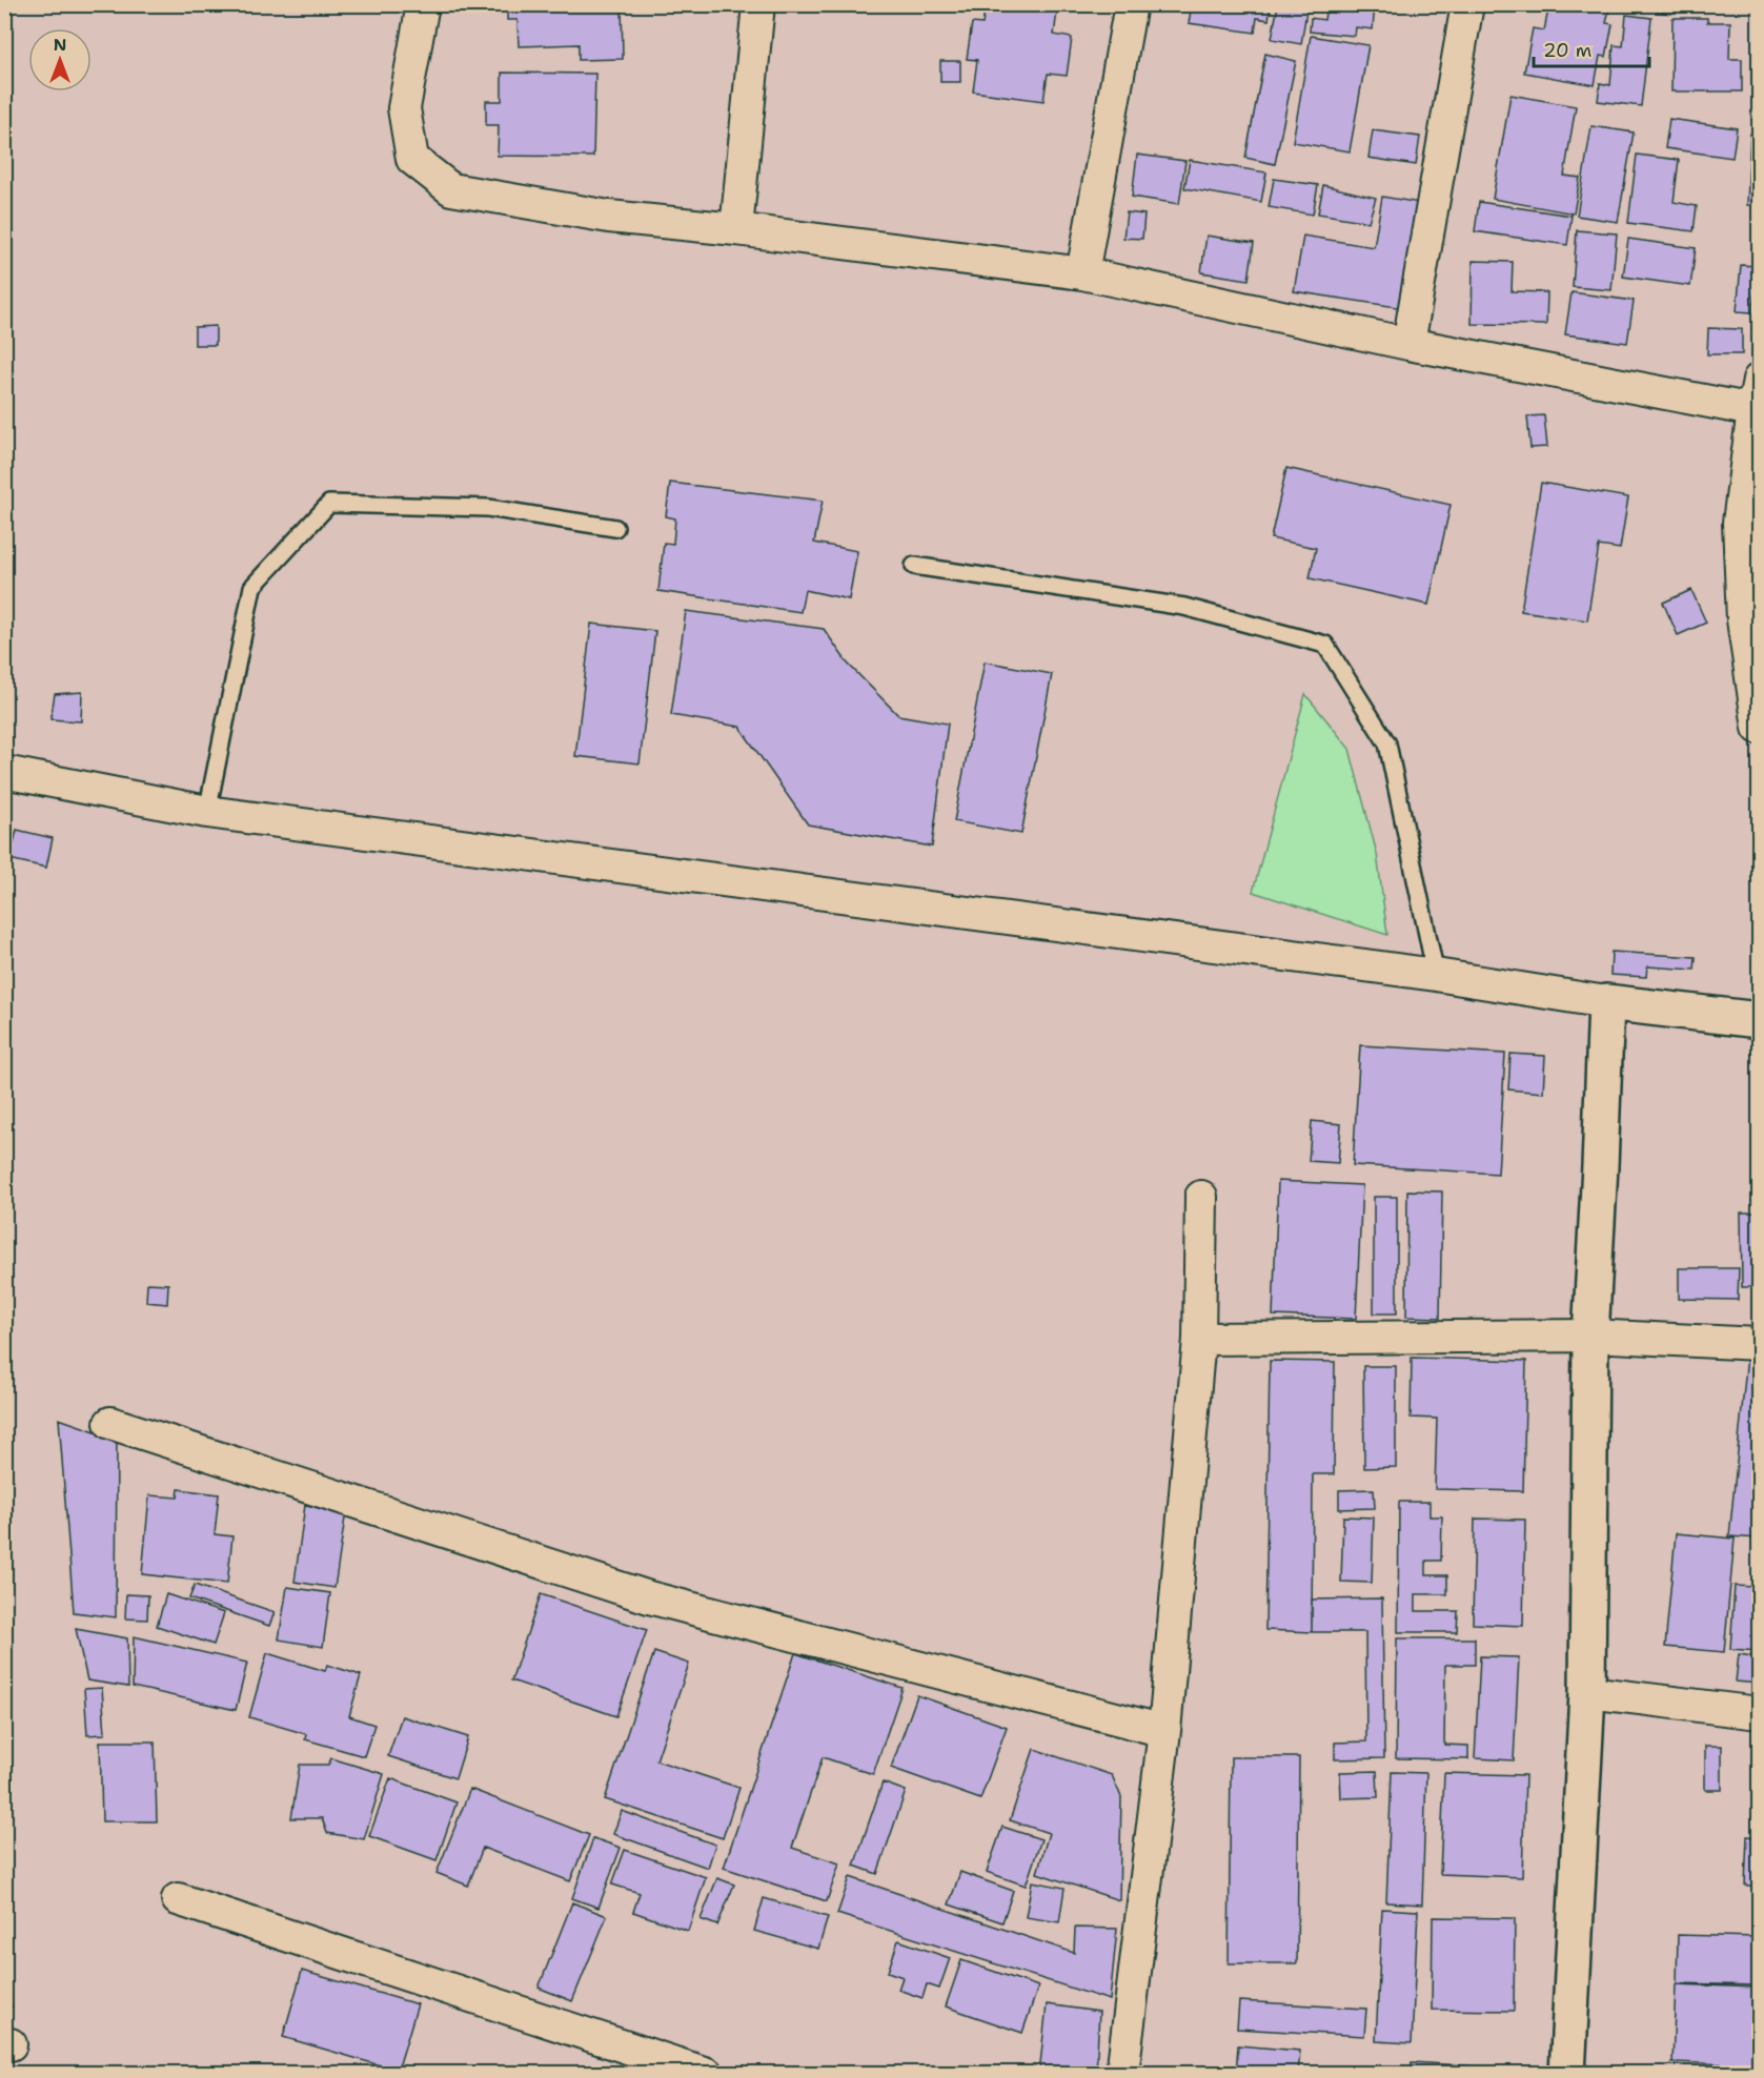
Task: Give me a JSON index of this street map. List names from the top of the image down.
{
  "scale_bar": "20 m",
  "north": "top"
}
